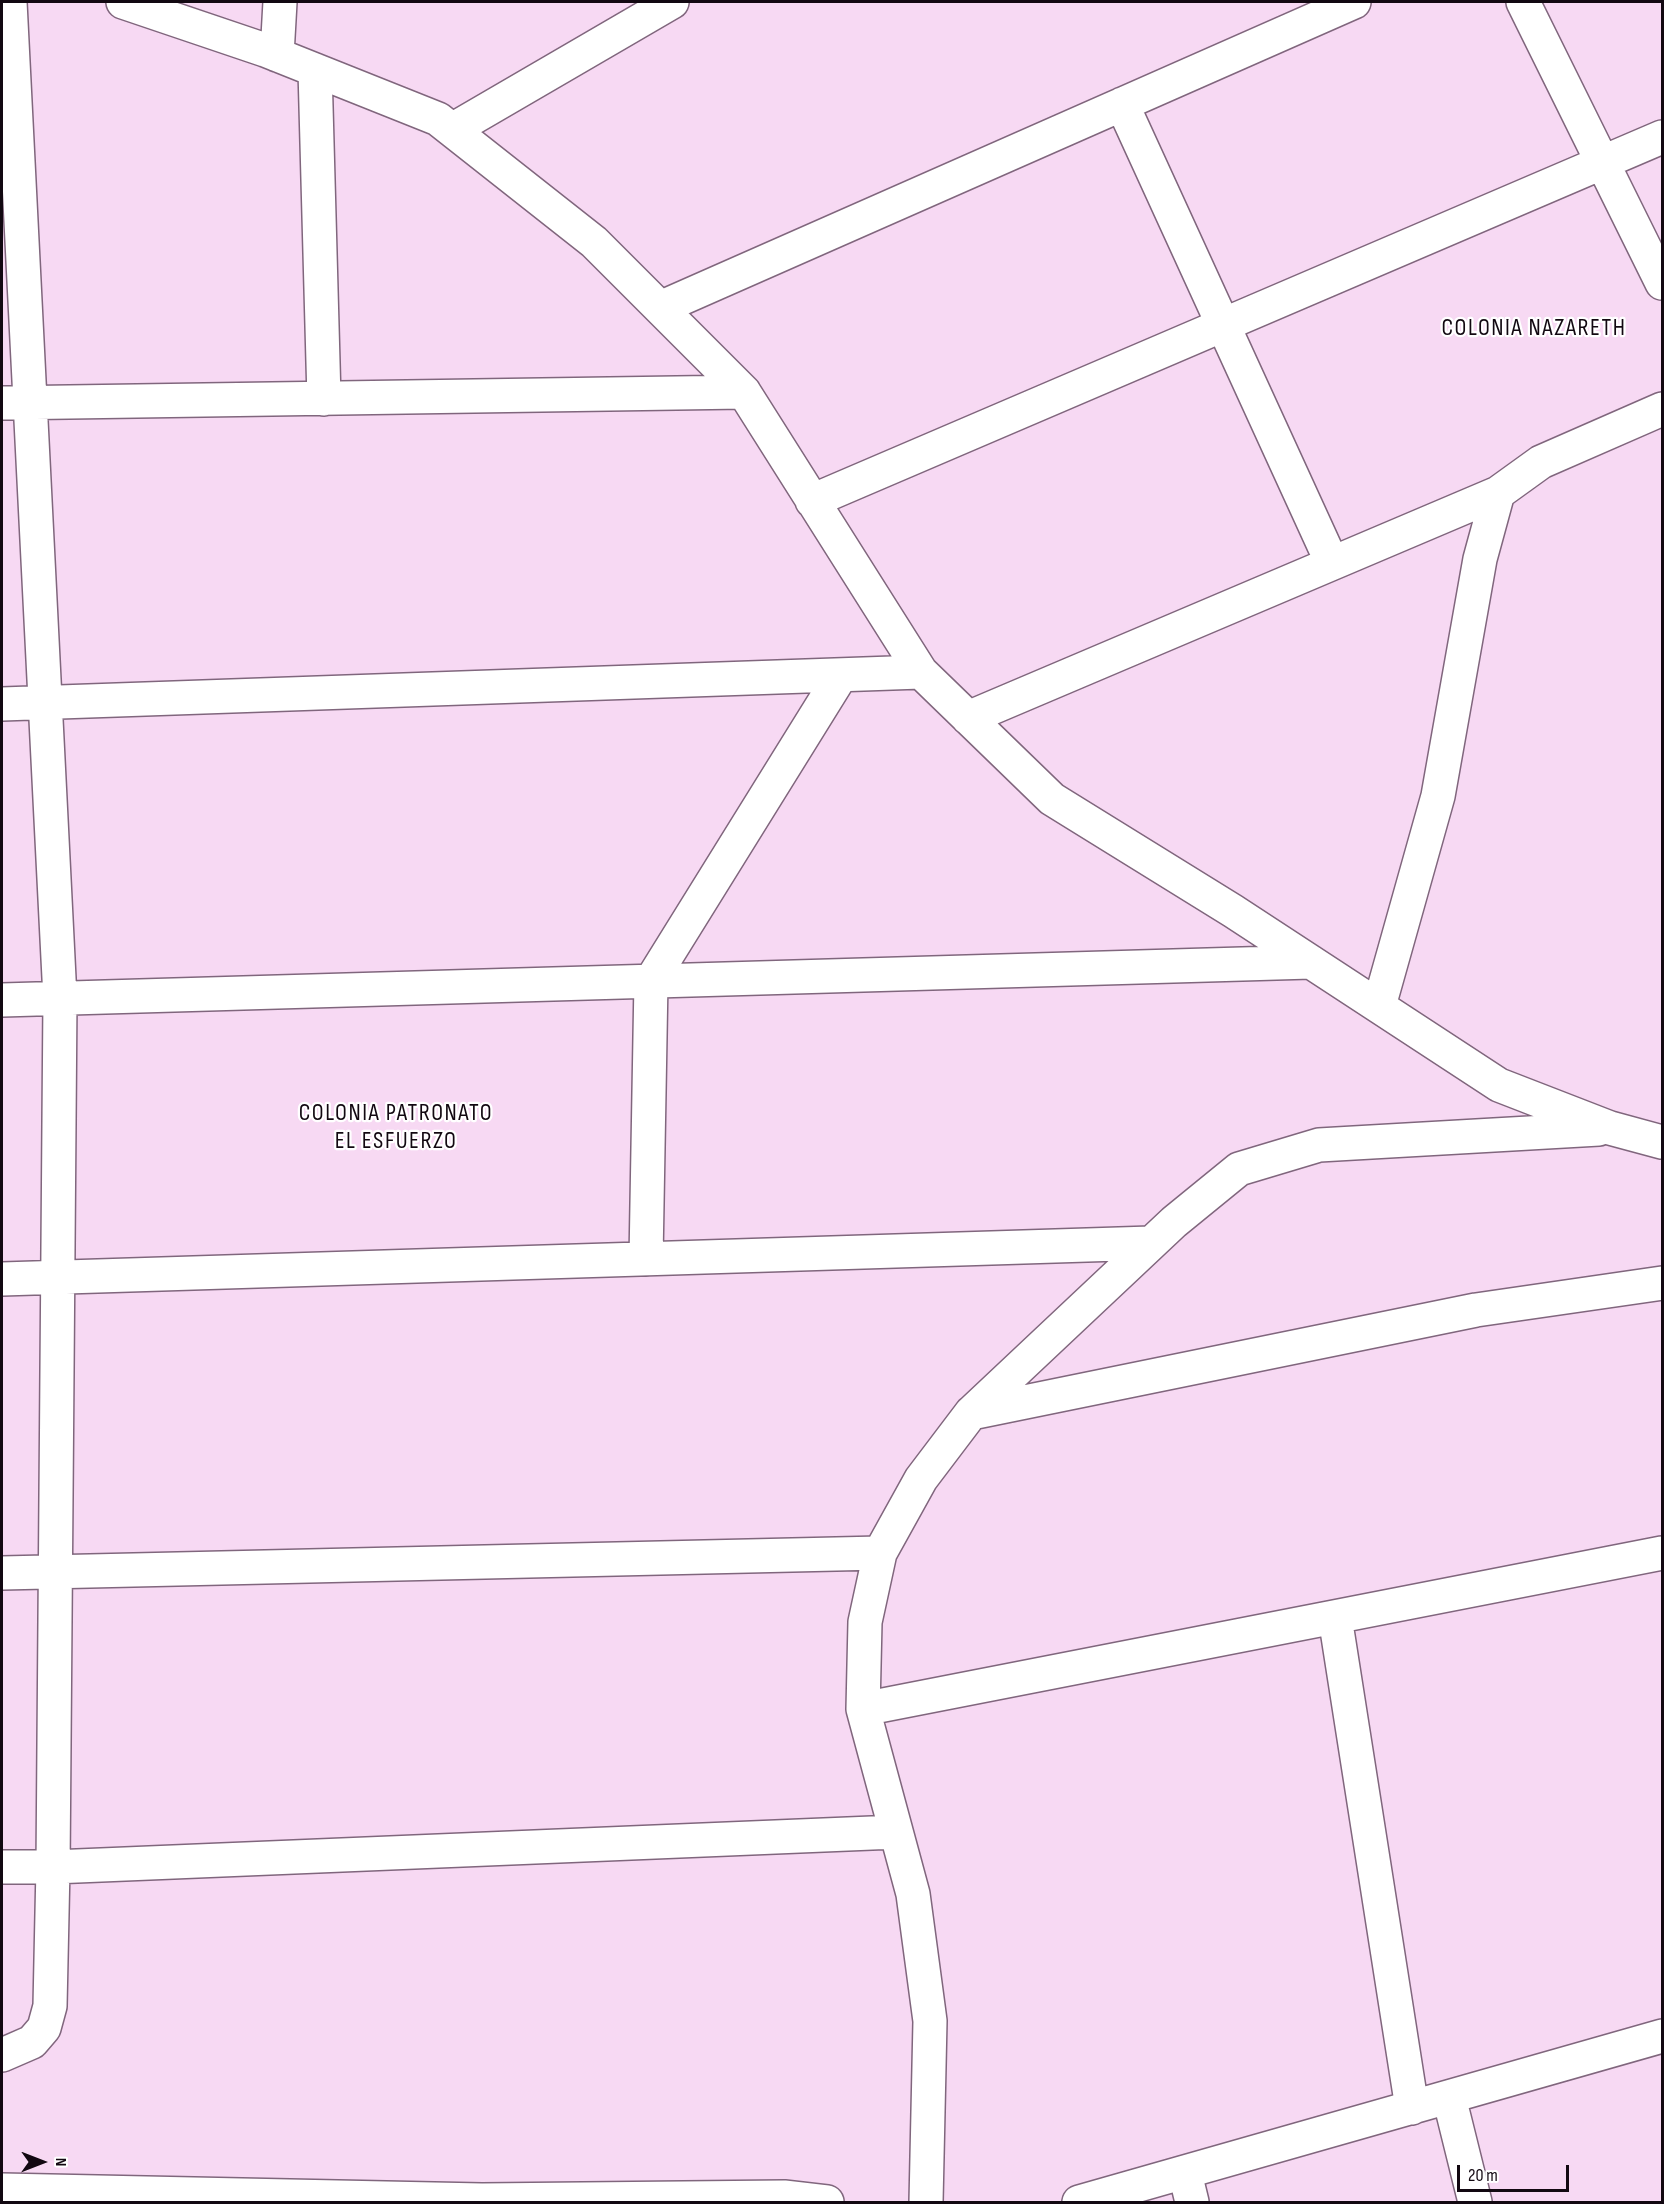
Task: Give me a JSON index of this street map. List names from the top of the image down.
{
  "districts": ["COLONIA NAZARETH", "COLONIA PATRONATO EL ESFUERZO"],
  "scale_bar": "20 m",
  "north": "right"
}
